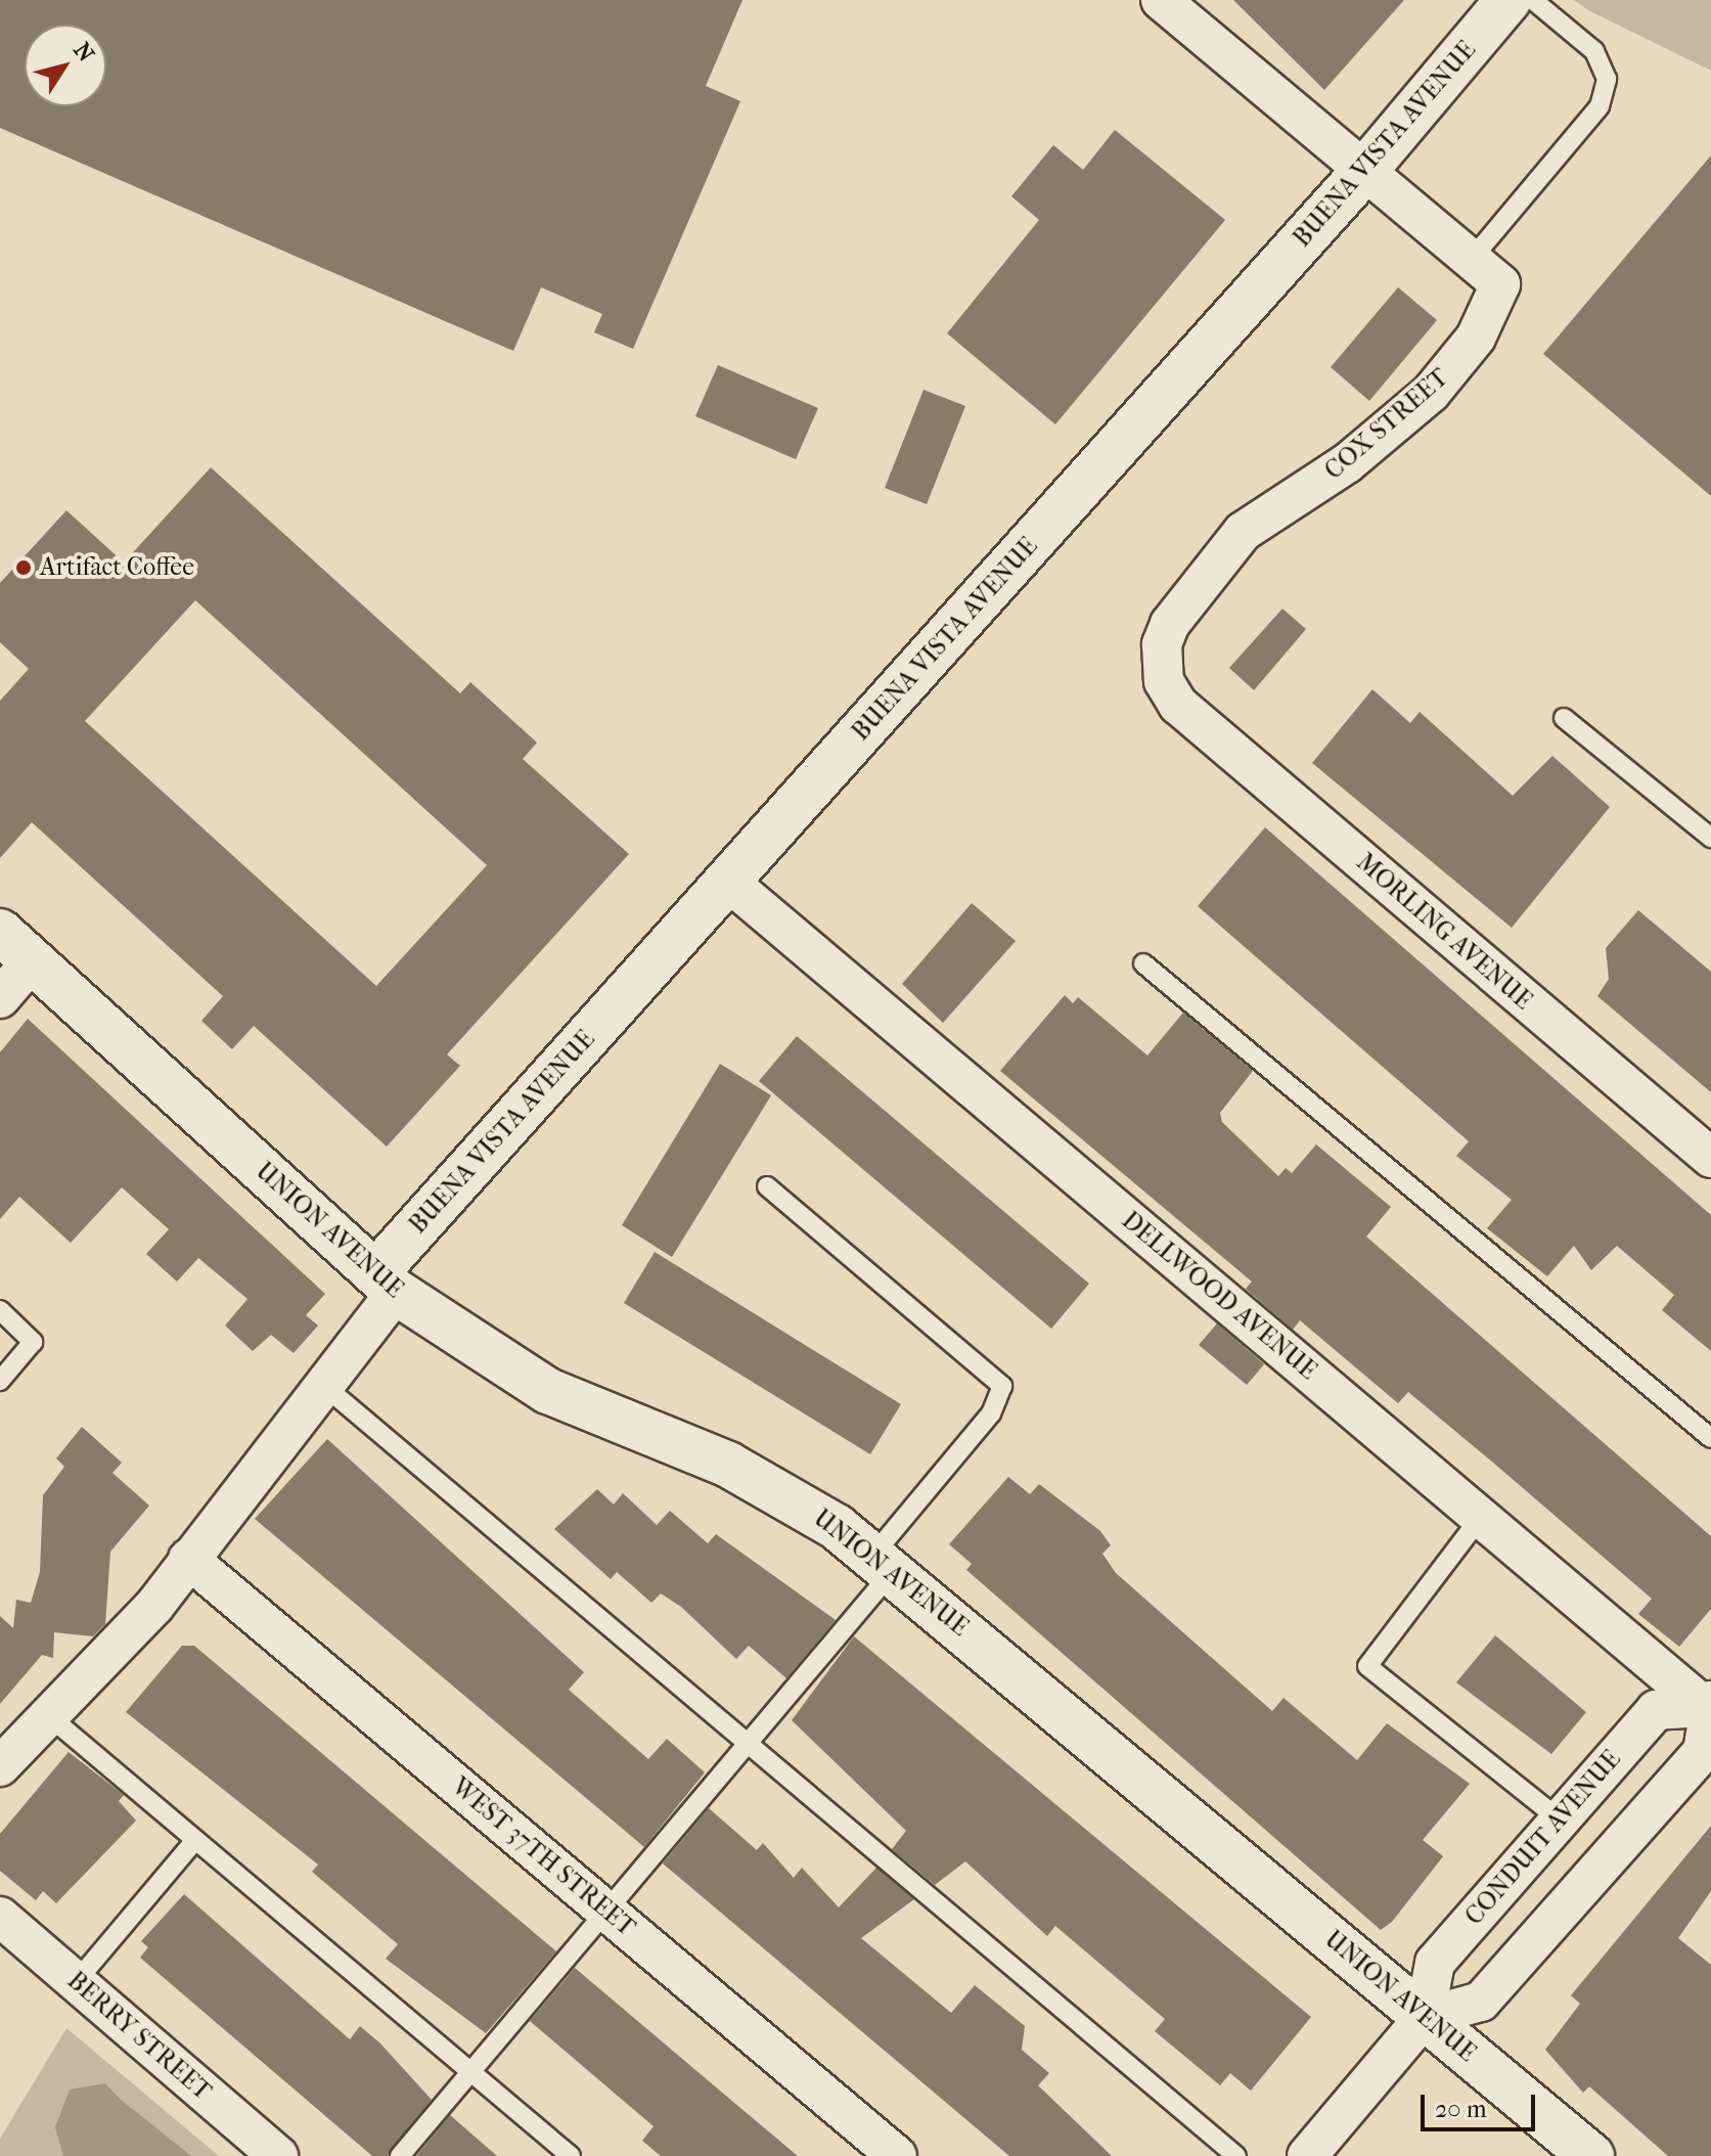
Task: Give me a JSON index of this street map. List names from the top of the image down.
{
  "streets": {
    "street": [
      "BUENA VISTA AVENUE",
      "COX STREET",
      "MORLING AVENUE",
      "UNION AVENUE",
      "DELLWOOD AVENUE",
      "CONDUIT AVENUE",
      "WEST 37TH STREET",
      "BERRY STREET"
    ]
  },
  "crossings": [
    ["BUENA VISTA AVENUE", "COX STREET"],
    ["BUENA VISTA AVENUE", "UNION AVENUE"],
    ["BUENA VISTA AVENUE", "DELLWOOD AVENUE"],
    ["BUENA VISTA AVENUE", "WEST 37TH STREET"],
    ["COX STREET", "MORLING AVENUE"],
    ["UNION AVENUE", "CONDUIT AVENUE"],
    ["DELLWOOD AVENUE", "CONDUIT AVENUE"]
  ],
  "places": ["Artifact Coffee"],
  "scale_bar": "20 m",
  "north": "top right"
}
